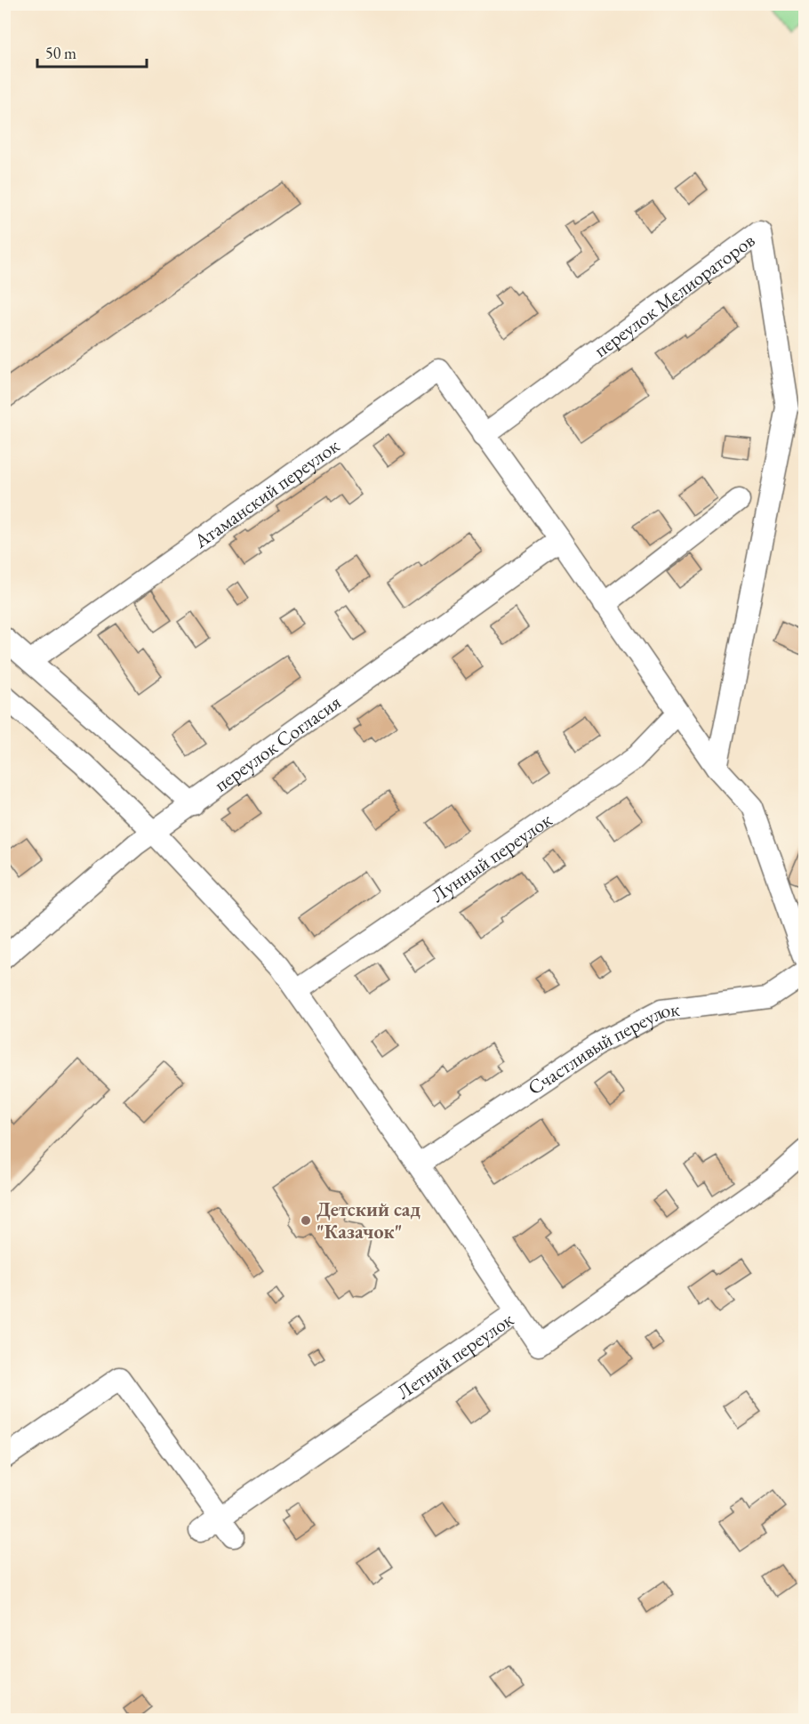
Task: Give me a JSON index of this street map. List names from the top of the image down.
{
  "streets": {
    "street": [
      "переулок Мелиораторов",
      "Атаманский переулок",
      "переулок Согласия",
      "Лунный переулок",
      "Счастливый переулок",
      "Летний переулок"
    ]
  },
  "crossings": [
    ["переулок Мелиораторов", "Атаманский переулок"]
  ],
  "places": ["Детский сад \"Казачок\""],
  "scale_bar": "50 m"
}
